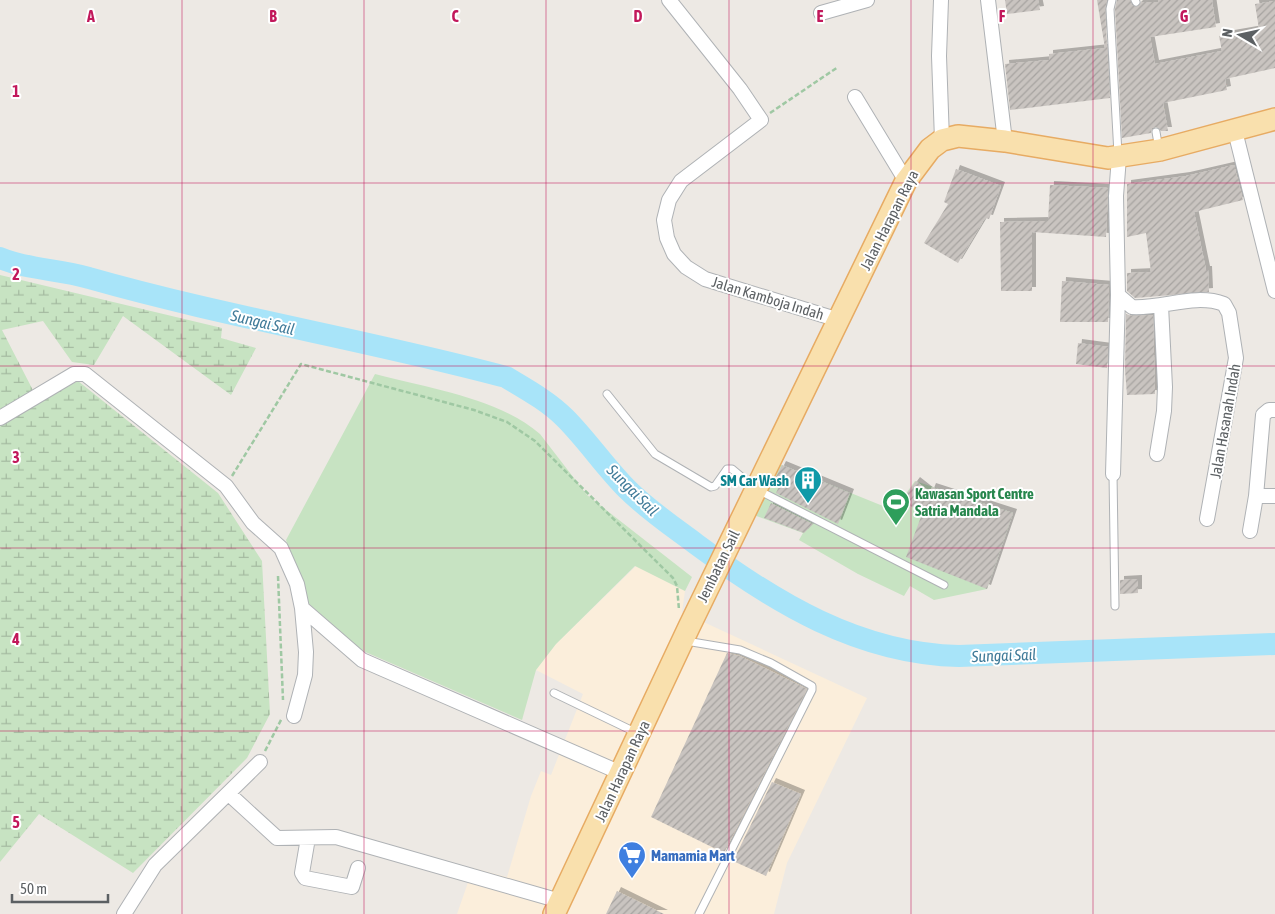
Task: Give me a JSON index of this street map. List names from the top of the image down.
{
  "streets": {
    "main road": ["Jalan Harapan Raya", "Jembatan Sail"],
    "street": ["Jalan Kamboja Indah", "Jalan Hasanah Indah"]
  },
  "crossings": [
    ["Jalan Harapan Raya", "Jalan Kamboja Indah"],
    ["Jalan Harapan Raya", "Jembatan Sail"]
  ],
  "water": ["Sungai Sail"],
  "places": {
    "building": ["SM Car Wash"],
    "sports": ["Kawasan Sport Centre Satria Mandala"],
    "supermarket": ["Mamamia Mart"]
  },
  "scale_bar": "50 m",
  "north": "left",
  "grid": {
    "columns": [
      "A",
      "B",
      "C",
      "D",
      "E",
      "F",
      "G"
    ],
    "rows": [
      "1",
      "2",
      "3",
      "4",
      "5"
    ]
  }
}
